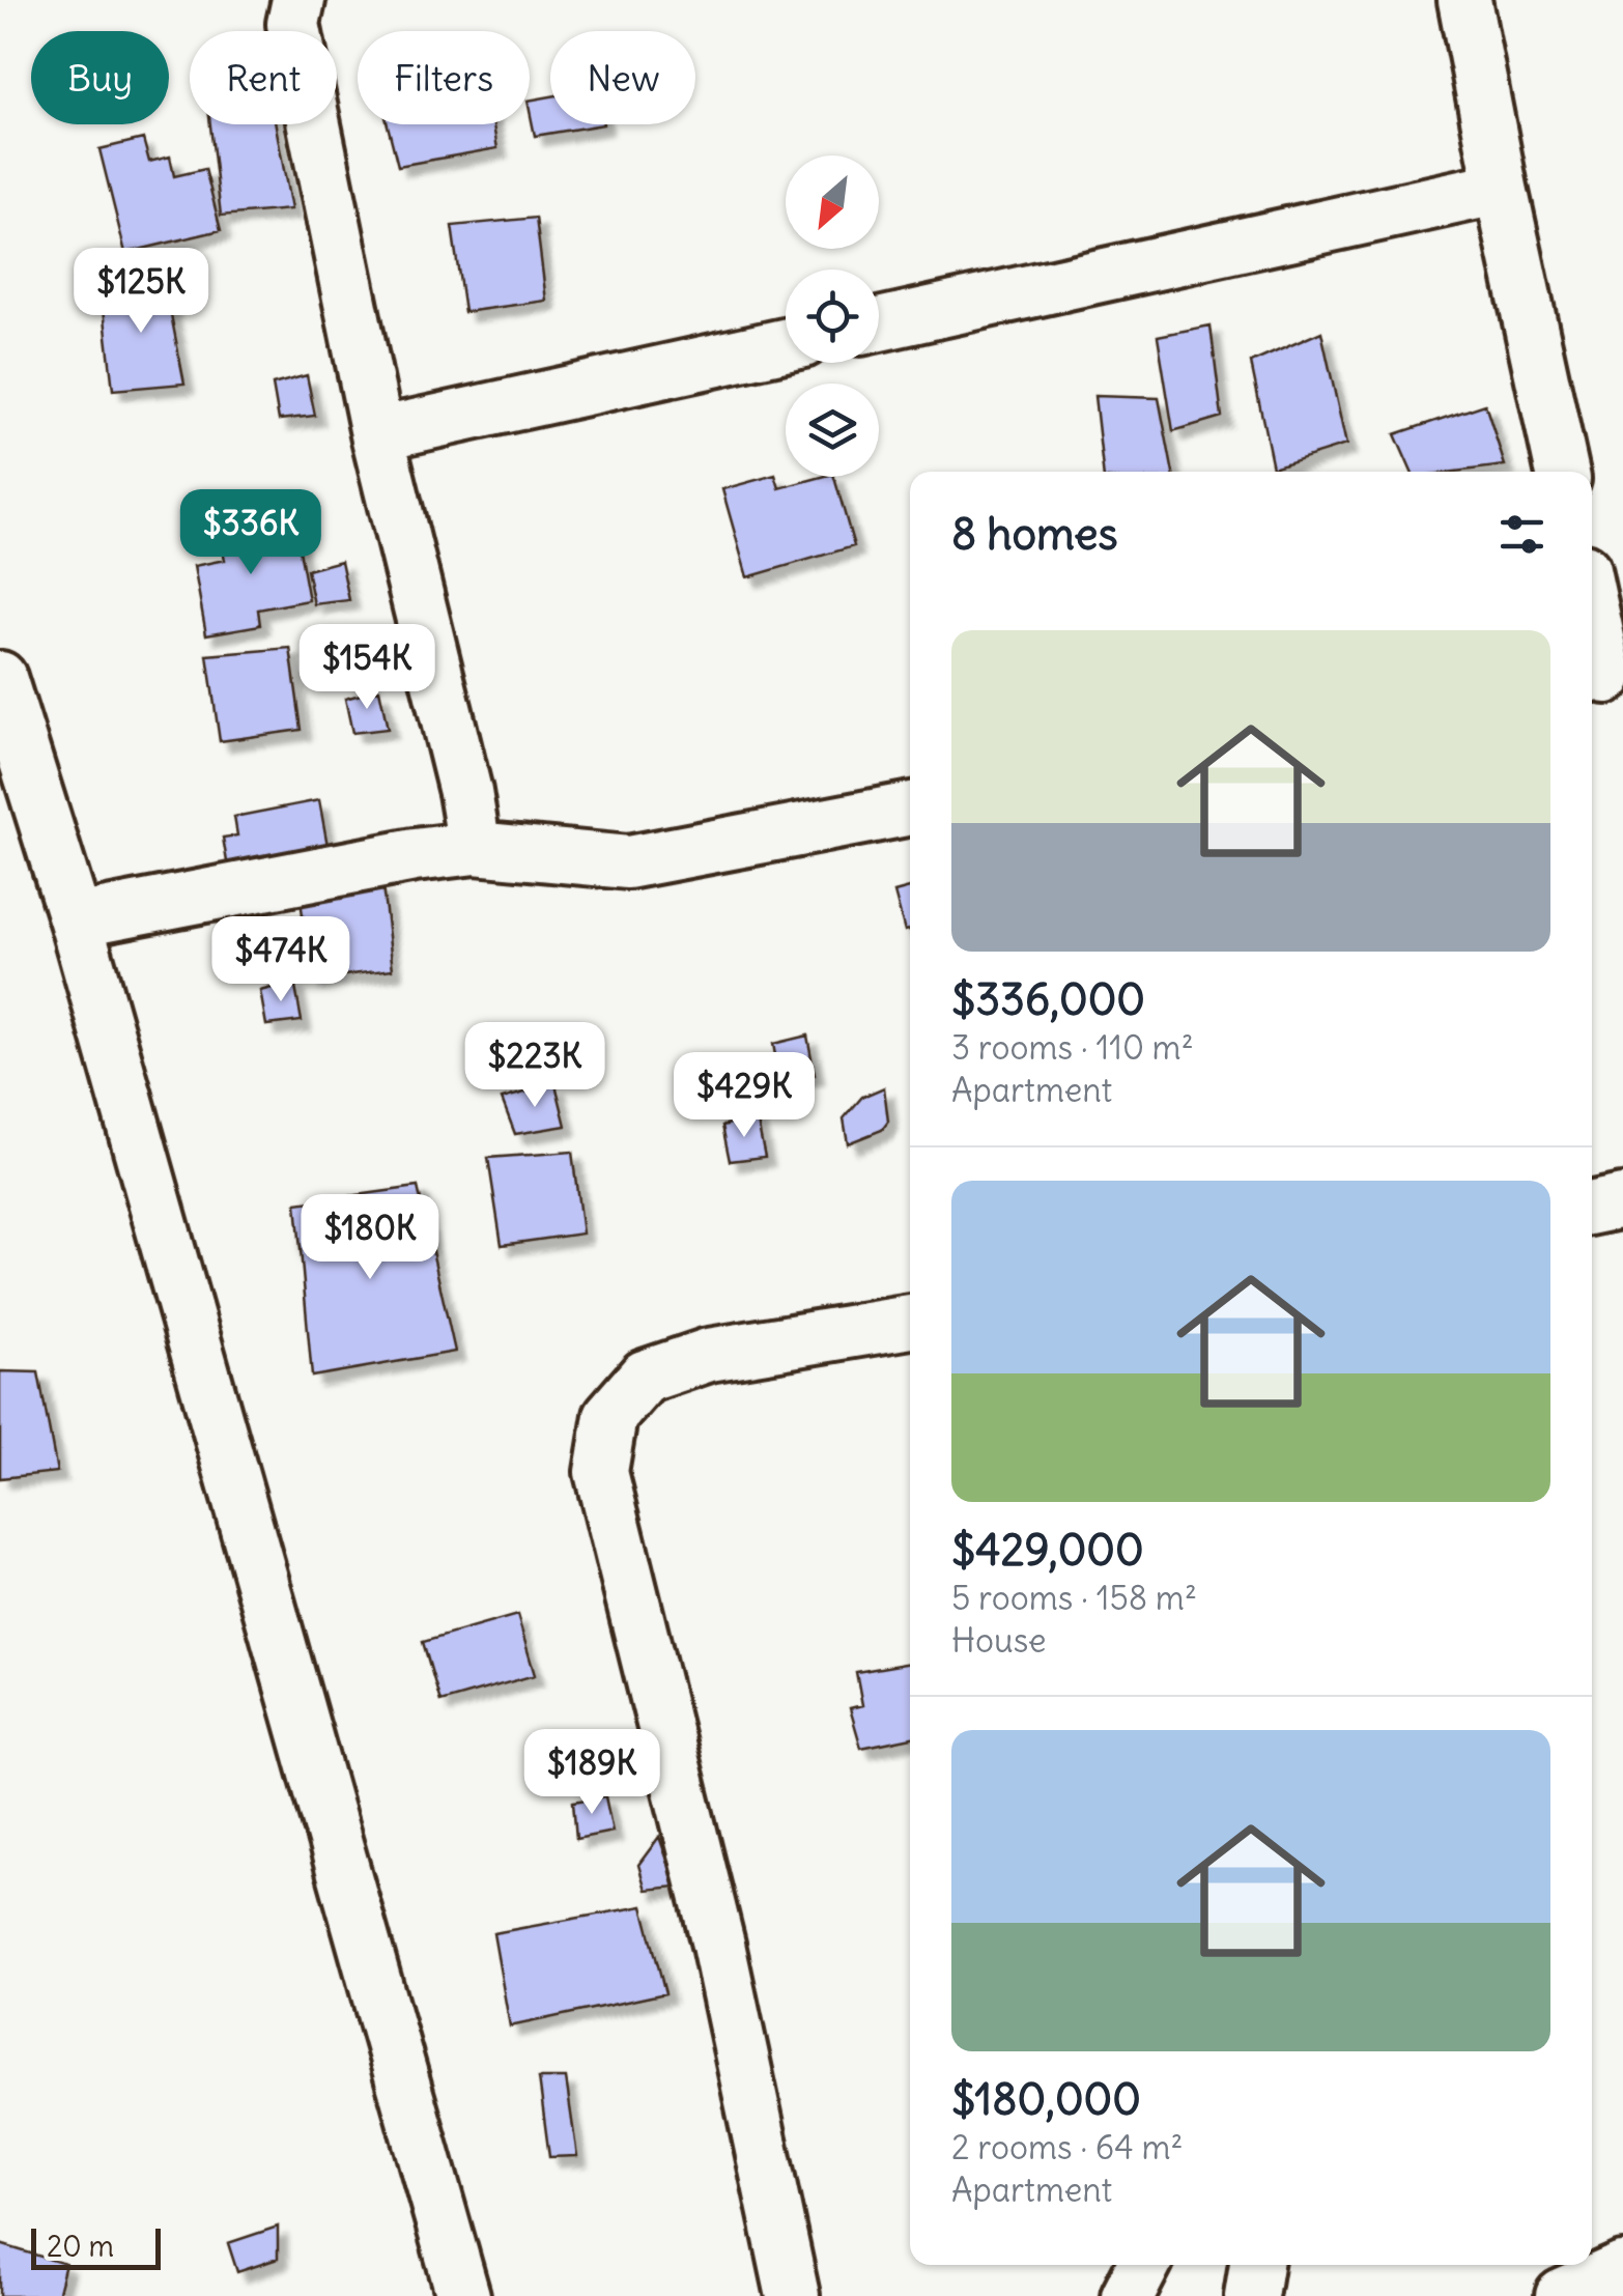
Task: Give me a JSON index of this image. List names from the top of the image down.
{
  "scale_bar": "20 m",
  "north": "bottom left",
  "page": {
    "chip": [
      "Buy",
      "Rent",
      "Filters",
      "New"
    ],
    "price": [
      "$125K",
      "$336K",
      "$154K",
      "$474K",
      "$223K",
      "$429K",
      "$180K",
      "$189K"
    ],
    "heading": "8 homes",
    "list": [
      {
        "name": "$336,000",
        "note": "3 rooms · 110 m² · Apartment"
      },
      {
        "name": "$429,000",
        "note": "5 rooms · 158 m² · House"
      },
      {
        "name": "$180,000",
        "note": "2 rooms · 64 m² · Apartment"
      }
    ],
    "scale": "20 m"
  }
}
